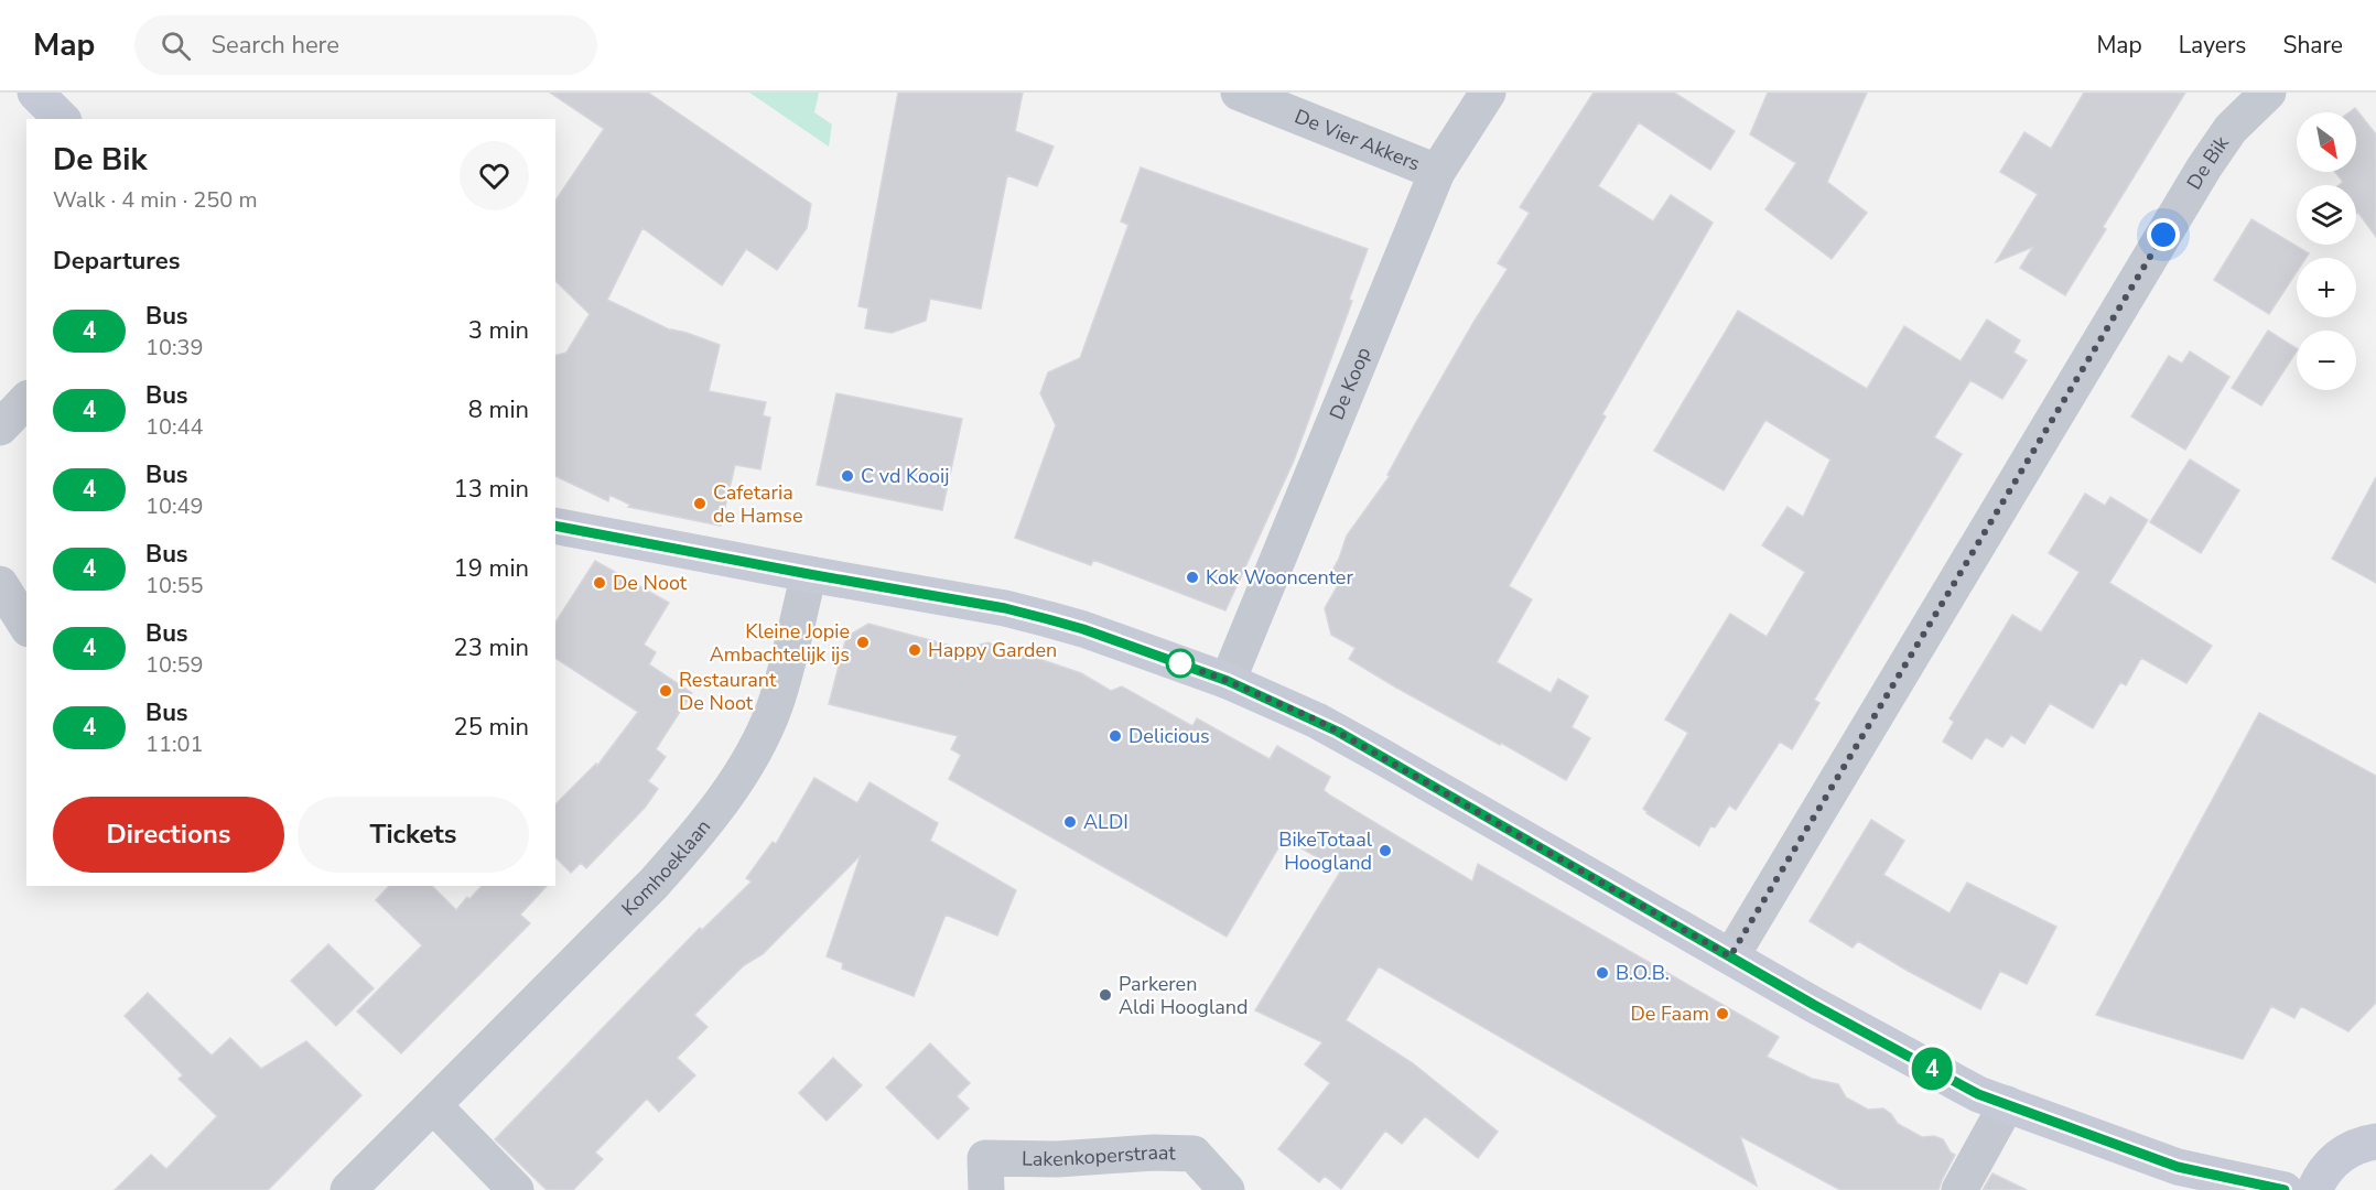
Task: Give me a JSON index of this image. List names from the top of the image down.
{
  "streets": {
    "street": [
      "De Vier Akkers",
      "De Bik",
      "De Koop",
      "Komhoeklaan",
      "Lakenkoperstraat"
    ]
  },
  "crossings": [
    ["De Vier Akkers", "De Koop"]
  ],
  "places": [
    "C vd Kooij",
    "Cafetaria de Hamse",
    "Kok Wooncenter",
    "De Noot",
    "Kleine Jopie Ambachtelijk ijs",
    "Happy Garden",
    "Restaurant De Noot",
    "Delicious",
    "ALDI",
    "BikeTotaal Hoogland",
    "B.O.B.",
    "Parkeren Aldi Hoogland",
    "De Faam"
  ],
  "lines": ["bus line 4"],
  "north": "bottom right",
  "page": {
    "header": "Map",
    "search": "Search here",
    "nav": ["Map", "Layers", "Share"],
    "on_map": "4",
    "map_buttons": ["+", "−"],
    "heading": [
      ["De Bik", "Walk · 4 min · 250 m"],
      "Departures"
    ],
    "list": [
      {
        "mark": "4",
        "name": "Bus",
        "note": "10:39",
        "value": "3 min"
      },
      {
        "mark": "4",
        "name": "Bus",
        "note": "10:44",
        "value": "8 min"
      },
      {
        "mark": "4",
        "name": "Bus",
        "note": "10:49",
        "value": "13 min"
      },
      {
        "mark": "4",
        "name": "Bus",
        "note": "10:55",
        "value": "19 min"
      },
      {
        "mark": "4",
        "name": "Bus",
        "note": "10:59",
        "value": "23 min"
      },
      {
        "mark": "4",
        "name": "Bus",
        "note": "11:01",
        "value": "25 min"
      }
    ],
    "buttons": ["Directions", "Tickets"]
  }
}
